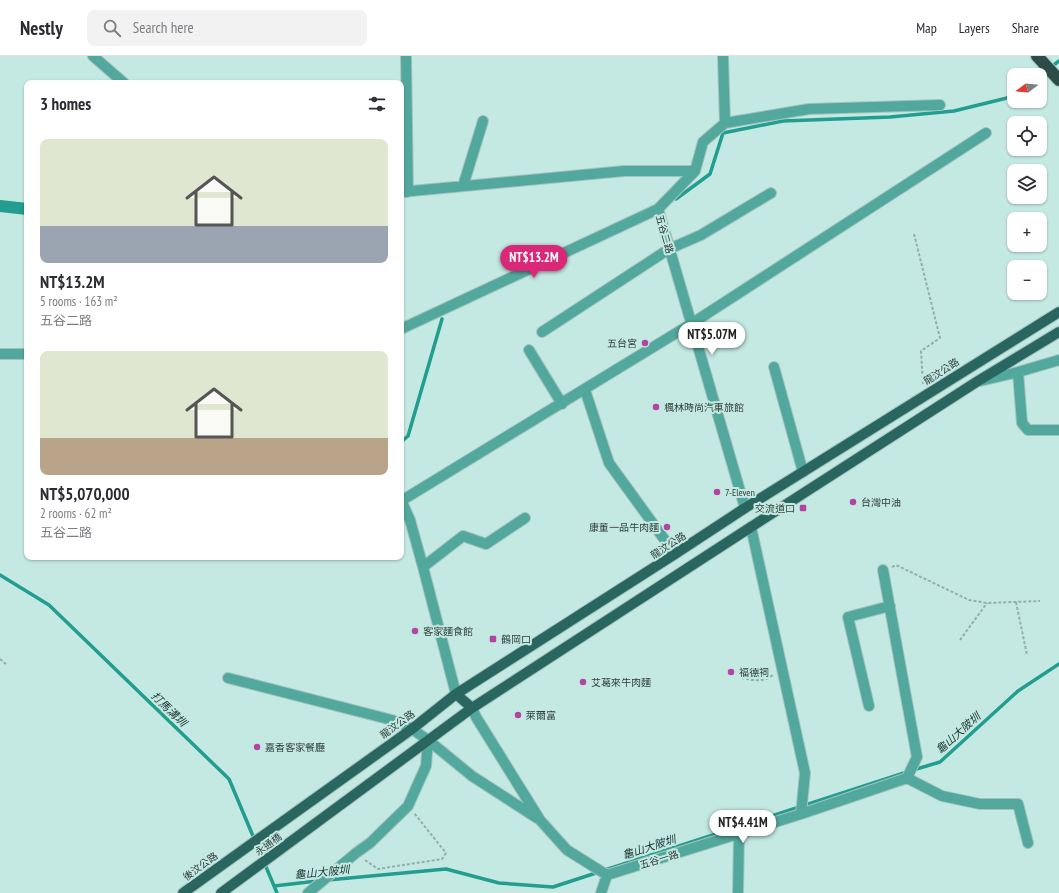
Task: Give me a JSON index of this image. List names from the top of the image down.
{
  "streets": {
    "main road": ["龍汶公路", "永通橋", "後汶公路"],
    "street": ["五谷二路", "五谷一路"]
  },
  "crossings": [
    ["五谷二路", "龍汶公路"],
    ["龍汶公路", "永通橋"],
    ["永通橋", "後汶公路"]
  ],
  "water": ["打馬溝圳", "龜山大陂圳"],
  "places": {
    "other": [
      "五台宮",
      "楓林時尚汽車旅館",
      "7-Eleven",
      "台灣中油",
      "康董一品牛肉麵",
      "客家麵食館",
      "福德祠",
      "艾葛來牛肉麵",
      "萊爾富",
      "嘉香客家餐廳"
    ],
    "transit": ["交流道口", "鶴岡口"]
  },
  "north": "left",
  "page": {
    "header": "Nestly",
    "search": "Search here",
    "nav": ["Map", "Layers", "Share"],
    "map_buttons": ["+", "−"],
    "heading": "3 homes",
    "list": [
      {
        "name": "NT$13.2M",
        "note": "5 rooms · 163 m² · 五谷二路"
      },
      {
        "name": "NT$5,070,000",
        "note": "2 rooms · 62 m² · 五谷二路"
      }
    ],
    "price": ["NT$13.2M", "NT$5.07M", "NT$4.41M"]
  }
}
